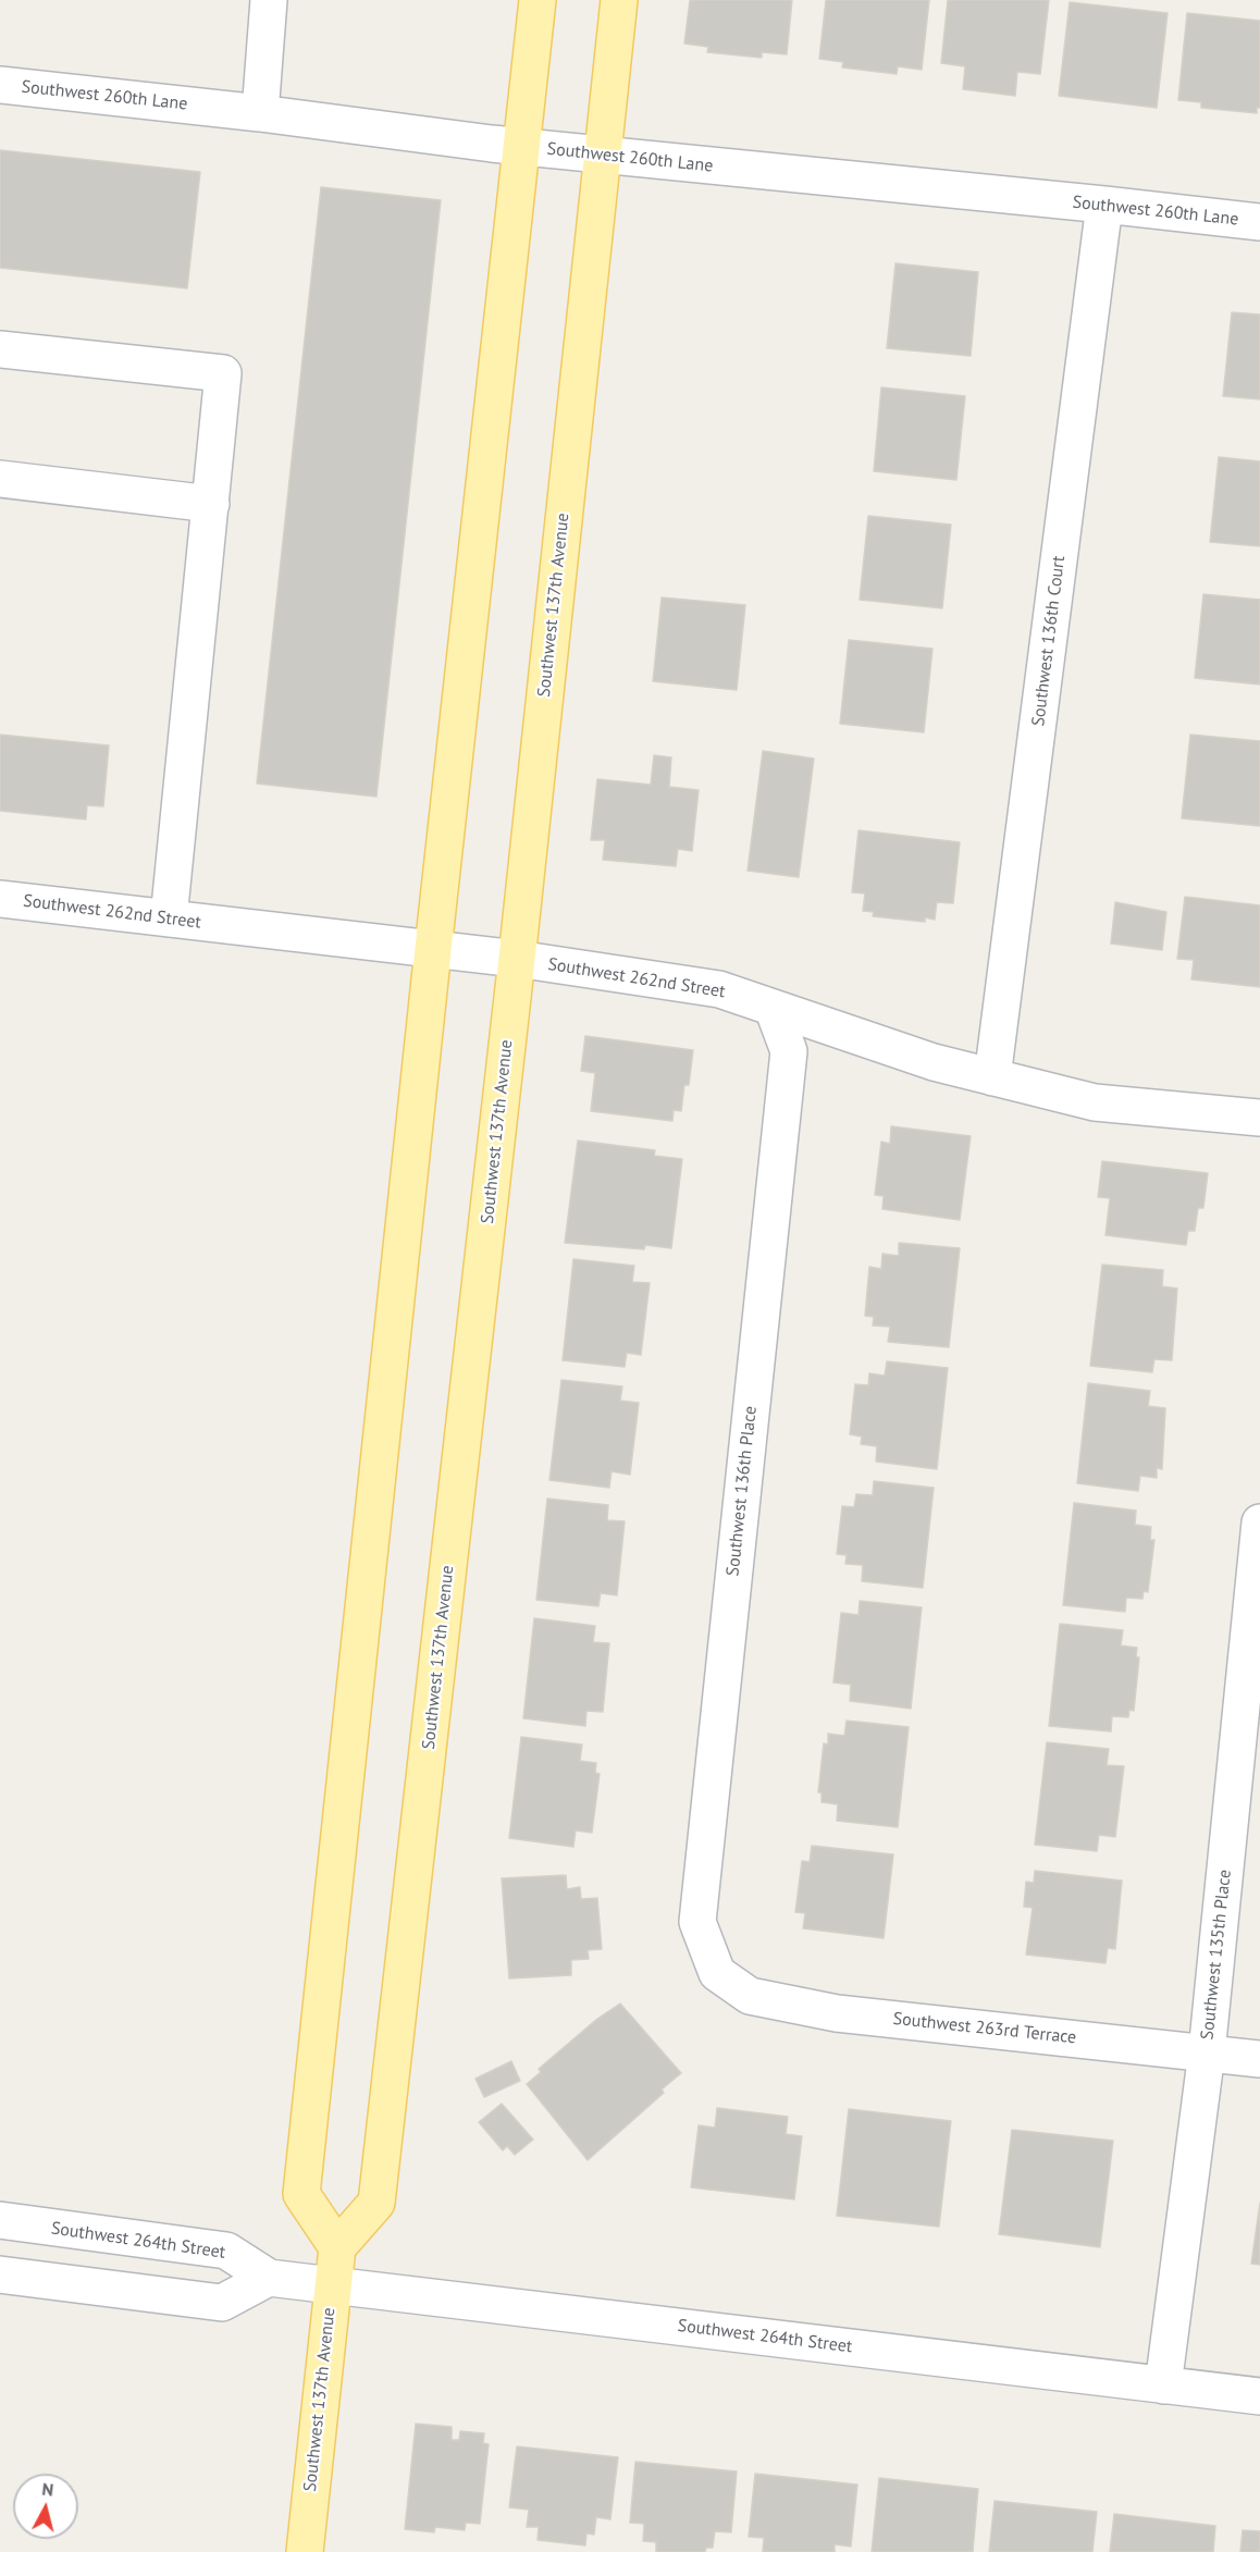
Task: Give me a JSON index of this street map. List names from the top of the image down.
{
  "streets": {
    "main road": ["Southwest 137th Avenue"],
    "street": [
      "Southwest 260th Lane",
      "Southwest 136th Court",
      "Southwest 262nd Street",
      "Southwest 136th Place",
      "Southwest 135th Place",
      "Southwest 263rd Terrace",
      "Southwest 264th Street"
    ]
  },
  "crossings": [
    ["Southwest 260th Lane", "Southwest 137th Avenue"],
    ["Southwest 260th Lane", "Southwest 136th Court"],
    ["Southwest 137th Avenue", "Southwest 262nd Street"],
    ["Southwest 137th Avenue", "Southwest 264th Street"],
    ["Southwest 136th Court", "Southwest 262nd Street"],
    ["Southwest 262nd Street", "Southwest 136th Place"],
    ["Southwest 136th Place", "Southwest 263rd Terrace"],
    ["Southwest 135th Place", "Southwest 263rd Terrace"],
    ["Southwest 135th Place", "Southwest 264th Street"]
  ],
  "north": "top"
}
